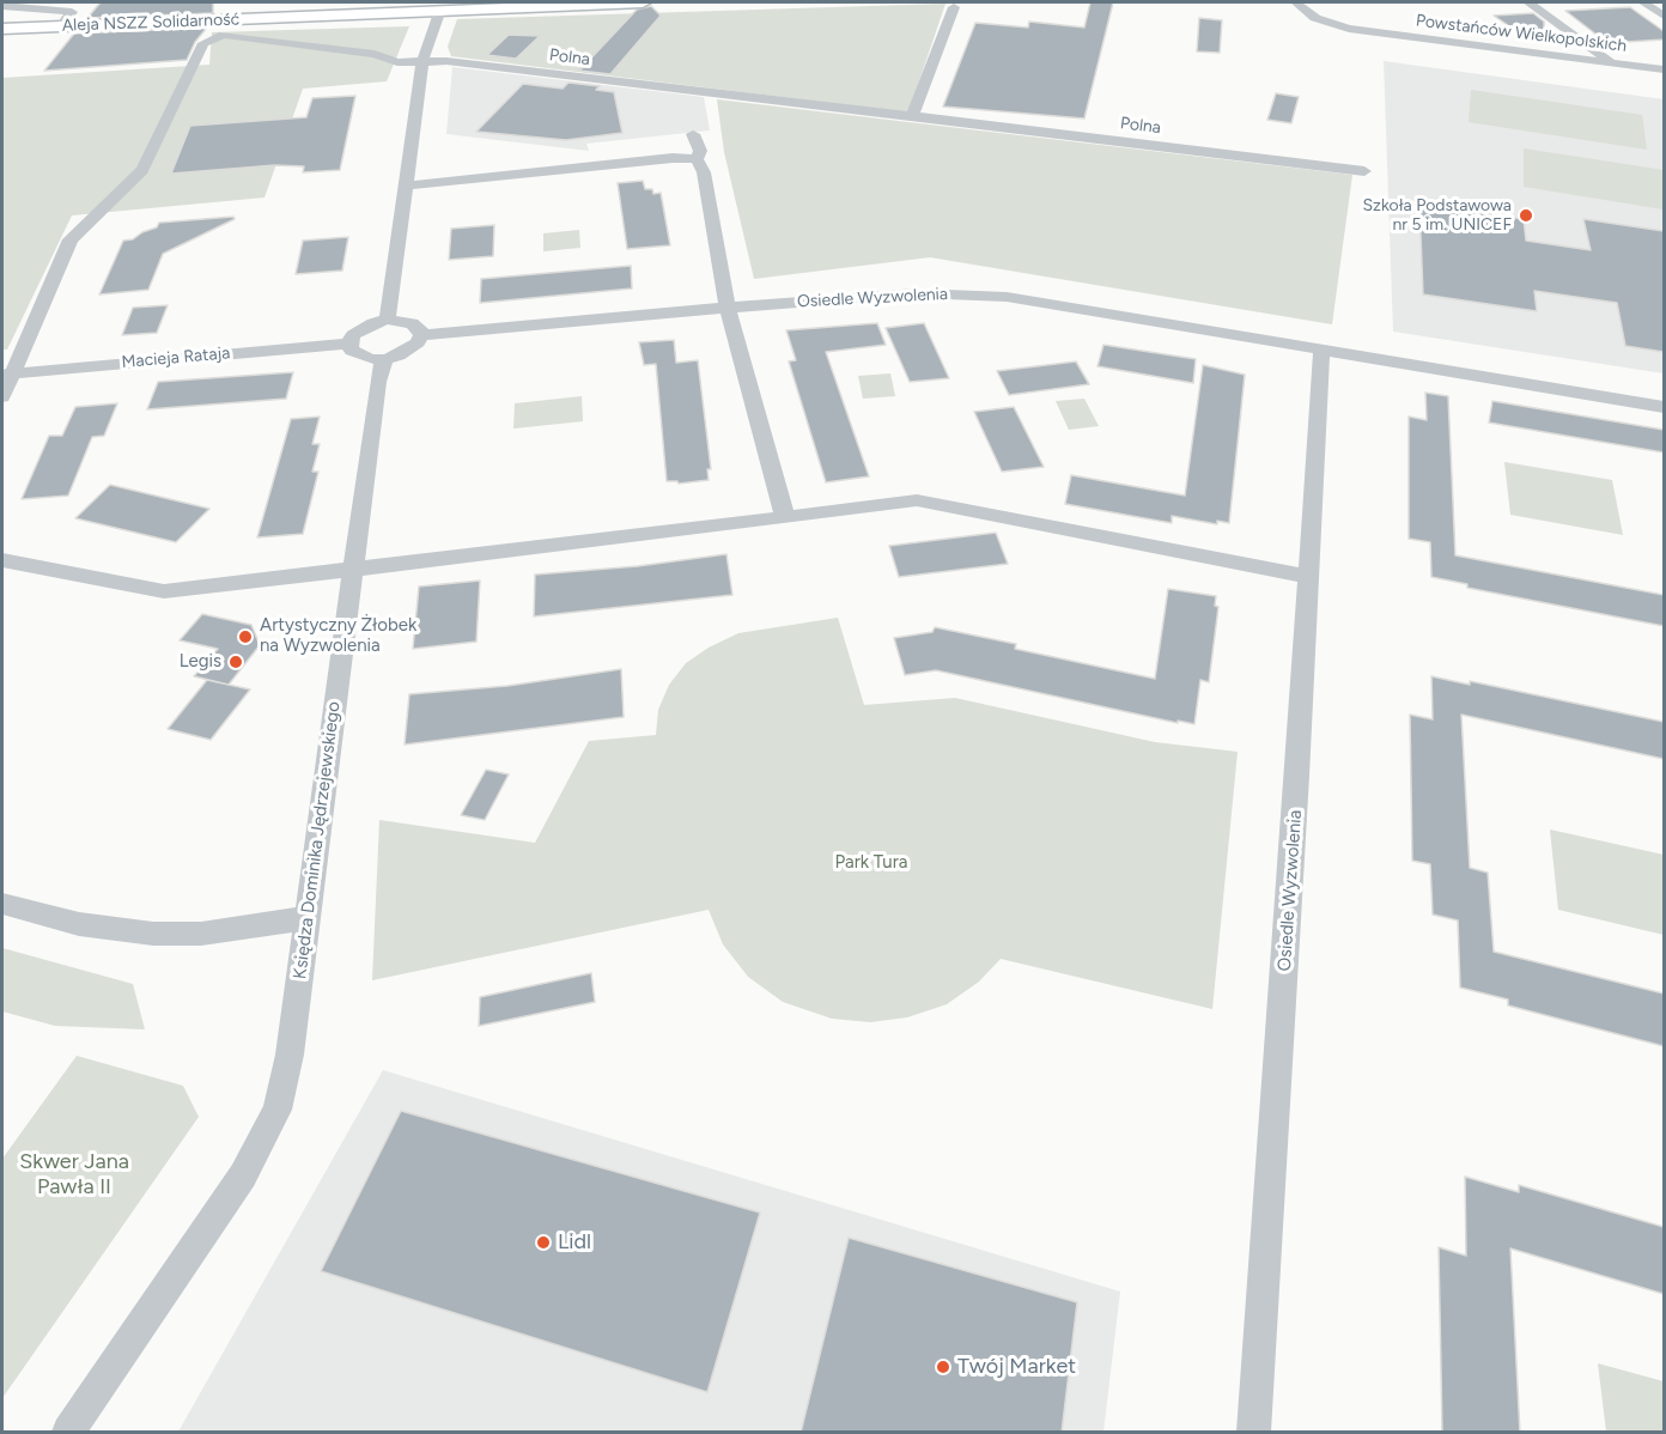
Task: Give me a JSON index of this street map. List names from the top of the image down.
{
  "streets": {
    "street": [
      "Aleja NSZZ Solidarność",
      "Powstańców Wielkopolskich",
      "Polna",
      "Osiedle Wyzwolenia",
      "Macieja Rataja",
      "Księdza Dominika Jędrzejewskiego"
    ]
  },
  "crossings": [
    ["Polna", "Macieja Rataja"]
  ],
  "parks": ["Park Tura", "Skwer Jana Pawła II"],
  "places": [
    "Szkoła Podstawowa nr 5 im. UNICEF",
    "Artystyczny Żłobek na Wyzwolenia",
    "Legis",
    "Lidl",
    "Twój Market"
  ]
}
